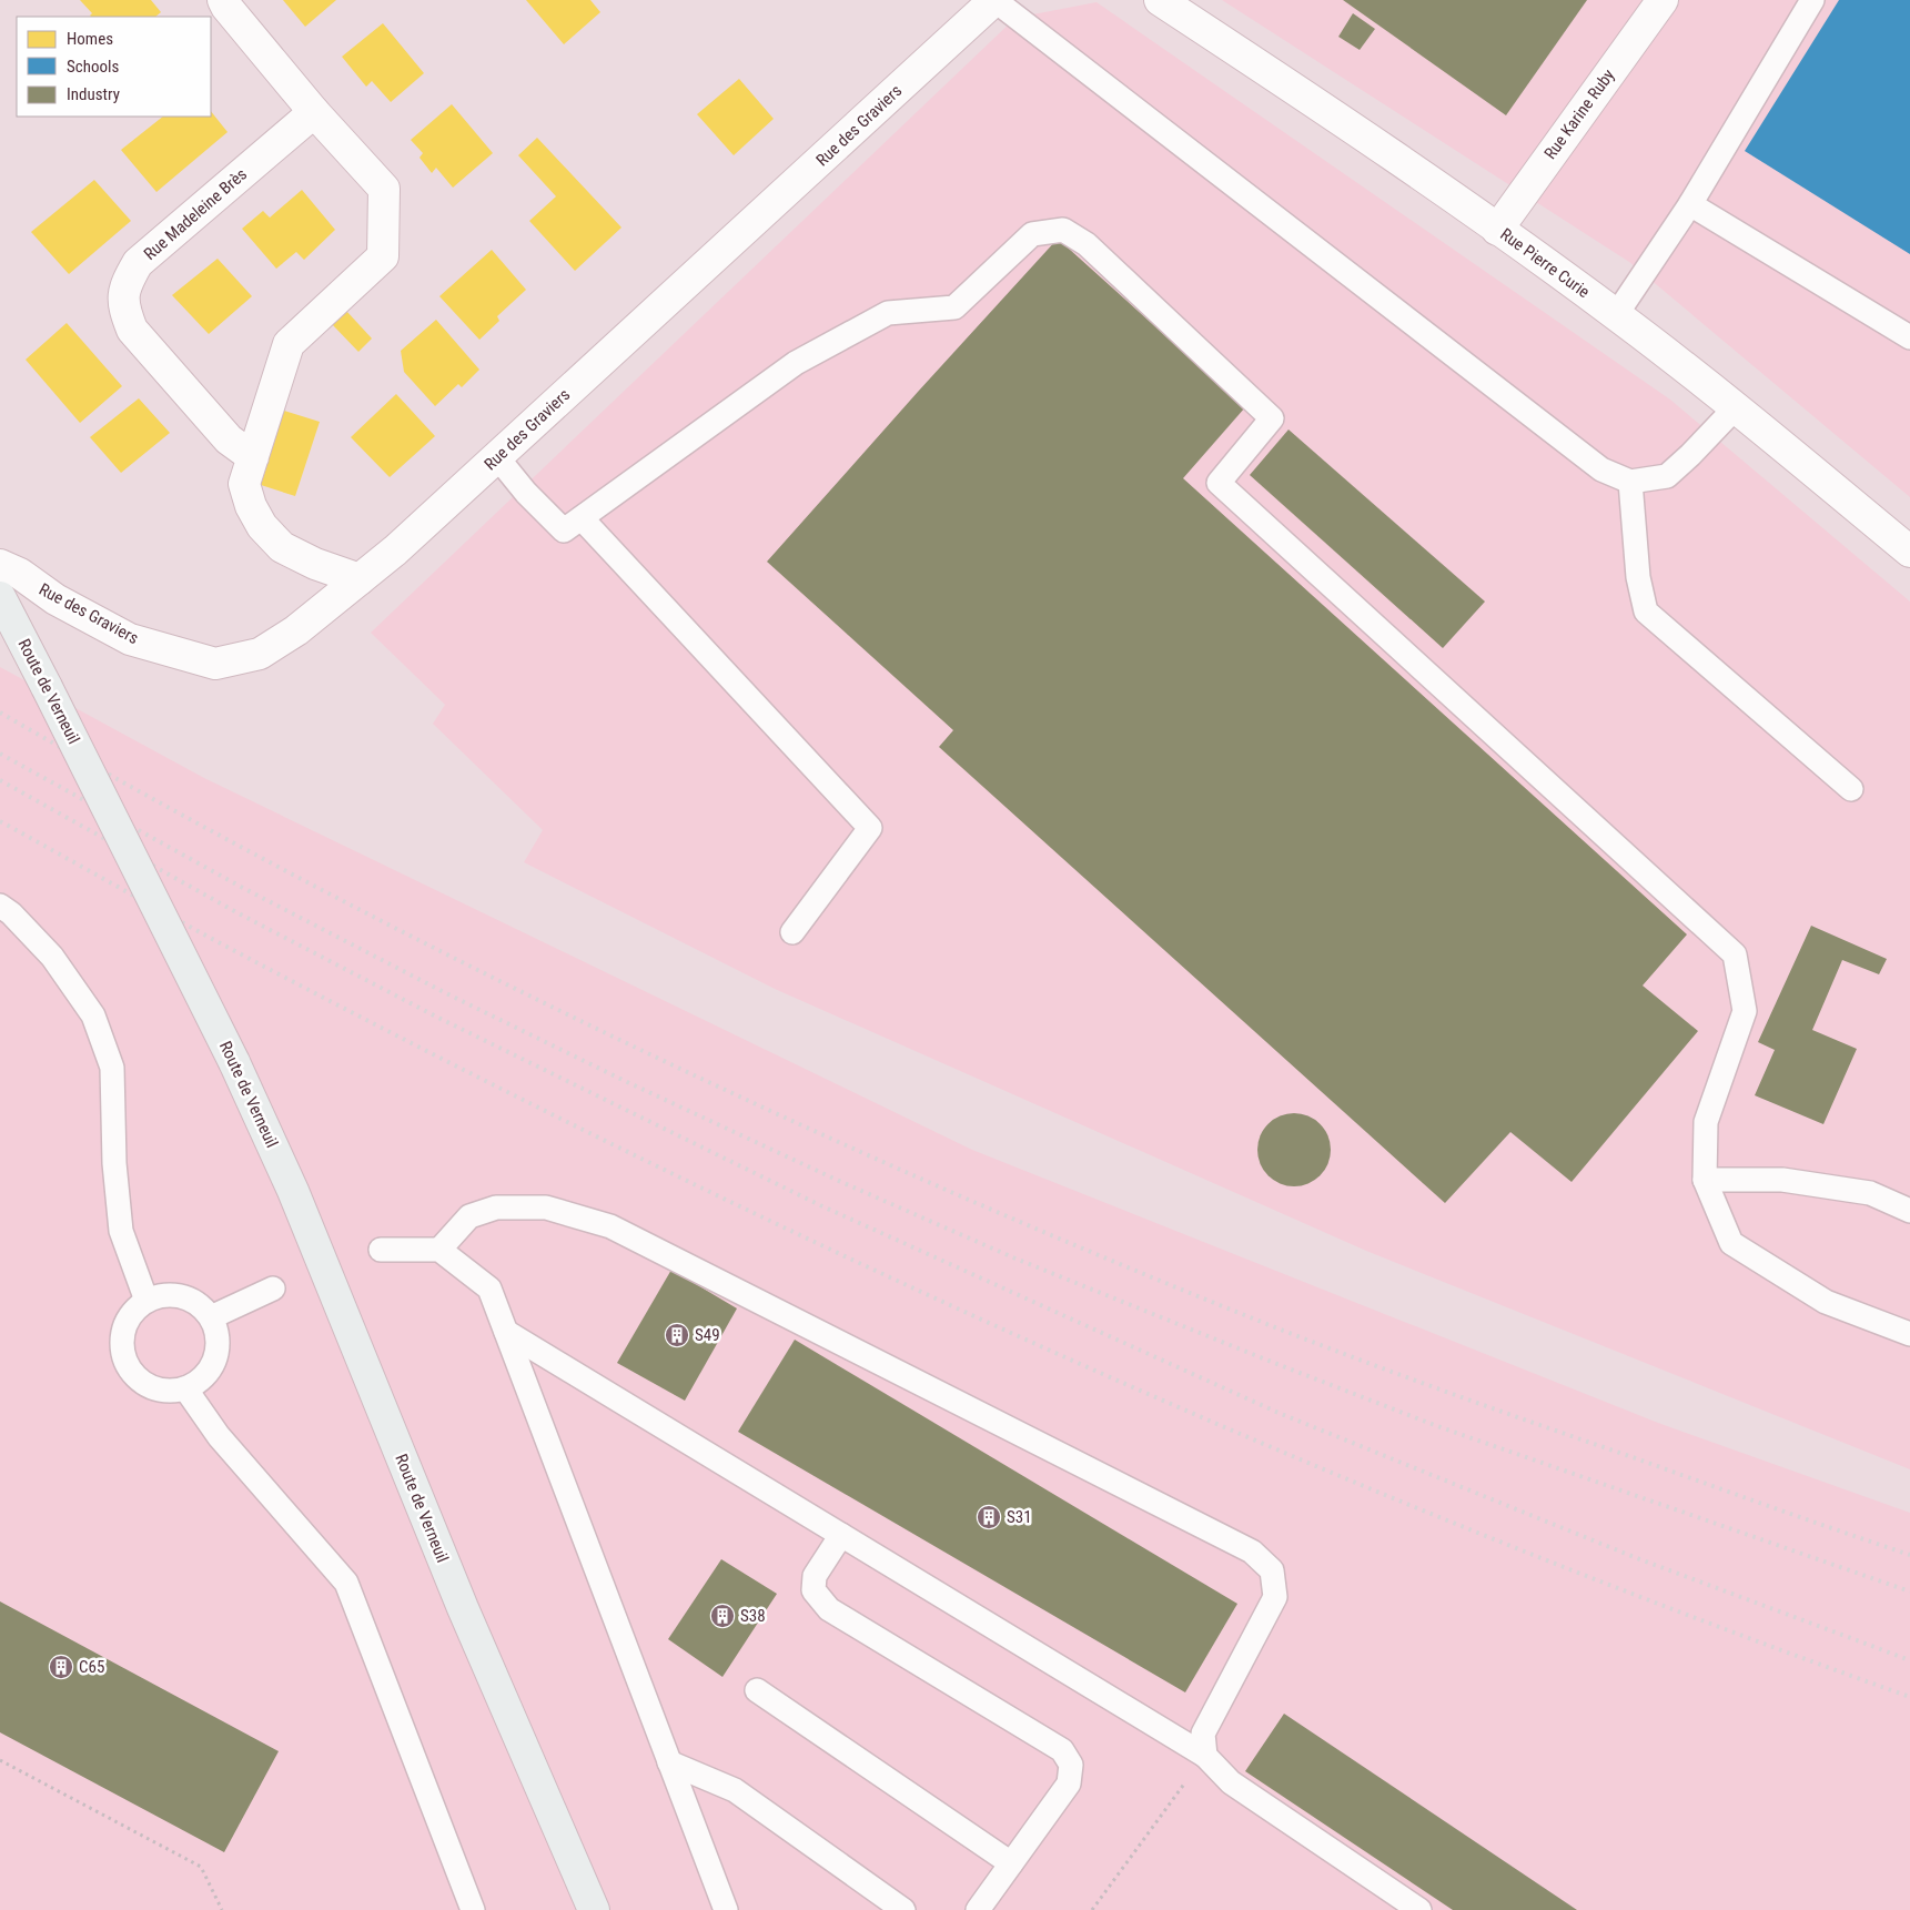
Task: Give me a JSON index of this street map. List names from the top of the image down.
{
  "streets": {
    "main road": ["Route de Verneuil"],
    "street": [
      "Rue Karine Ruby",
      "Rue des Graviers",
      "Rue Madeleine Brès",
      "Rue Pierre Curie"
    ]
  },
  "crossings": [
    ["Rue Karine Ruby", "Rue Pierre Curie"]
  ],
  "places": {
    "building": [
      "S49",
      "S31",
      "S38",
      "C65"
    ]
  },
  "legend": ["Homes", "Schools", "Industry"]
}
